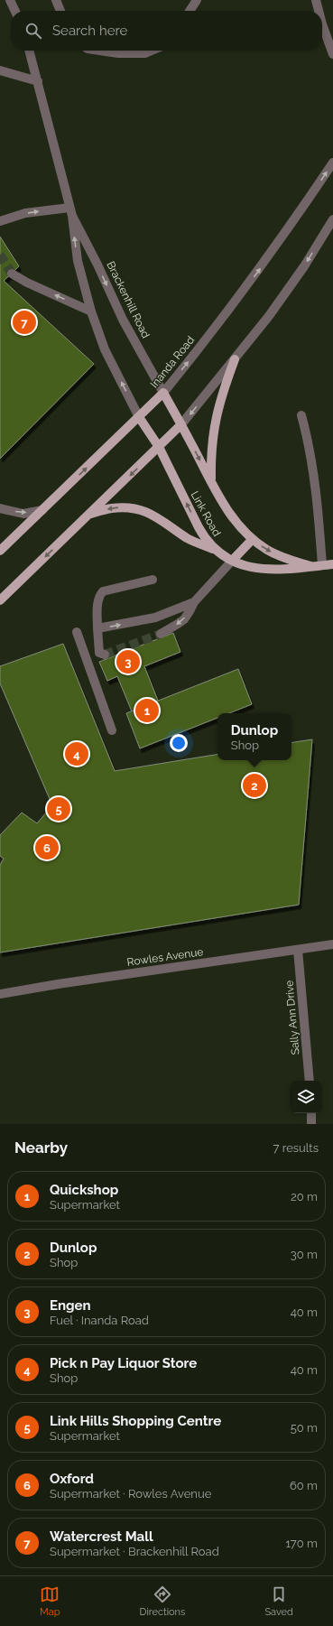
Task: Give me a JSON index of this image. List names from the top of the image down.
{
  "streets": {
    "main road": ["Inanda Road", "Link Road"],
    "street": ["Brackenhill Road", "Rowles Avenue", "Sally Ann Drive"]
  },
  "crossings": [
    ["Brackenhill Road", "Inanda Road"],
    ["Brackenhill Road", "Link Road"],
    ["Inanda Road", "Link Road"],
    ["Rowles Avenue", "Sally Ann Drive"]
  ],
  "page": {
    "search": "Search here",
    "pins": [
      "7",
      "3",
      "1",
      "4",
      "2",
      "5",
      "6"
    ],
    "popup": ["Dunlop", "Shop"],
    "heading": ["Nearby", "7 results"],
    "list": [
      {
        "mark": "1",
        "name": "Quickshop",
        "note": "Supermarket",
        "value": "20 m"
      },
      {
        "mark": "2",
        "name": "Dunlop",
        "note": "Shop",
        "value": "30 m"
      },
      {
        "mark": "3",
        "name": "Engen",
        "note": "Fuel · Inanda Road",
        "value": "40 m"
      },
      {
        "mark": "4",
        "name": "Pick n Pay Liquor Store",
        "note": "Shop",
        "value": "40 m"
      },
      {
        "mark": "5",
        "name": "Link Hills Shopping Centre",
        "note": "Supermarket",
        "value": "50 m"
      },
      {
        "mark": "6",
        "name": "Oxford",
        "note": "Supermarket · Rowles Avenue",
        "value": "60 m"
      },
      {
        "mark": "7",
        "name": "Watercrest Mall",
        "note": "Supermarket · Brackenhill Road",
        "value": "170 m"
      }
    ],
    "nav": ["Map", "Directions", "Saved"]
  }
}
